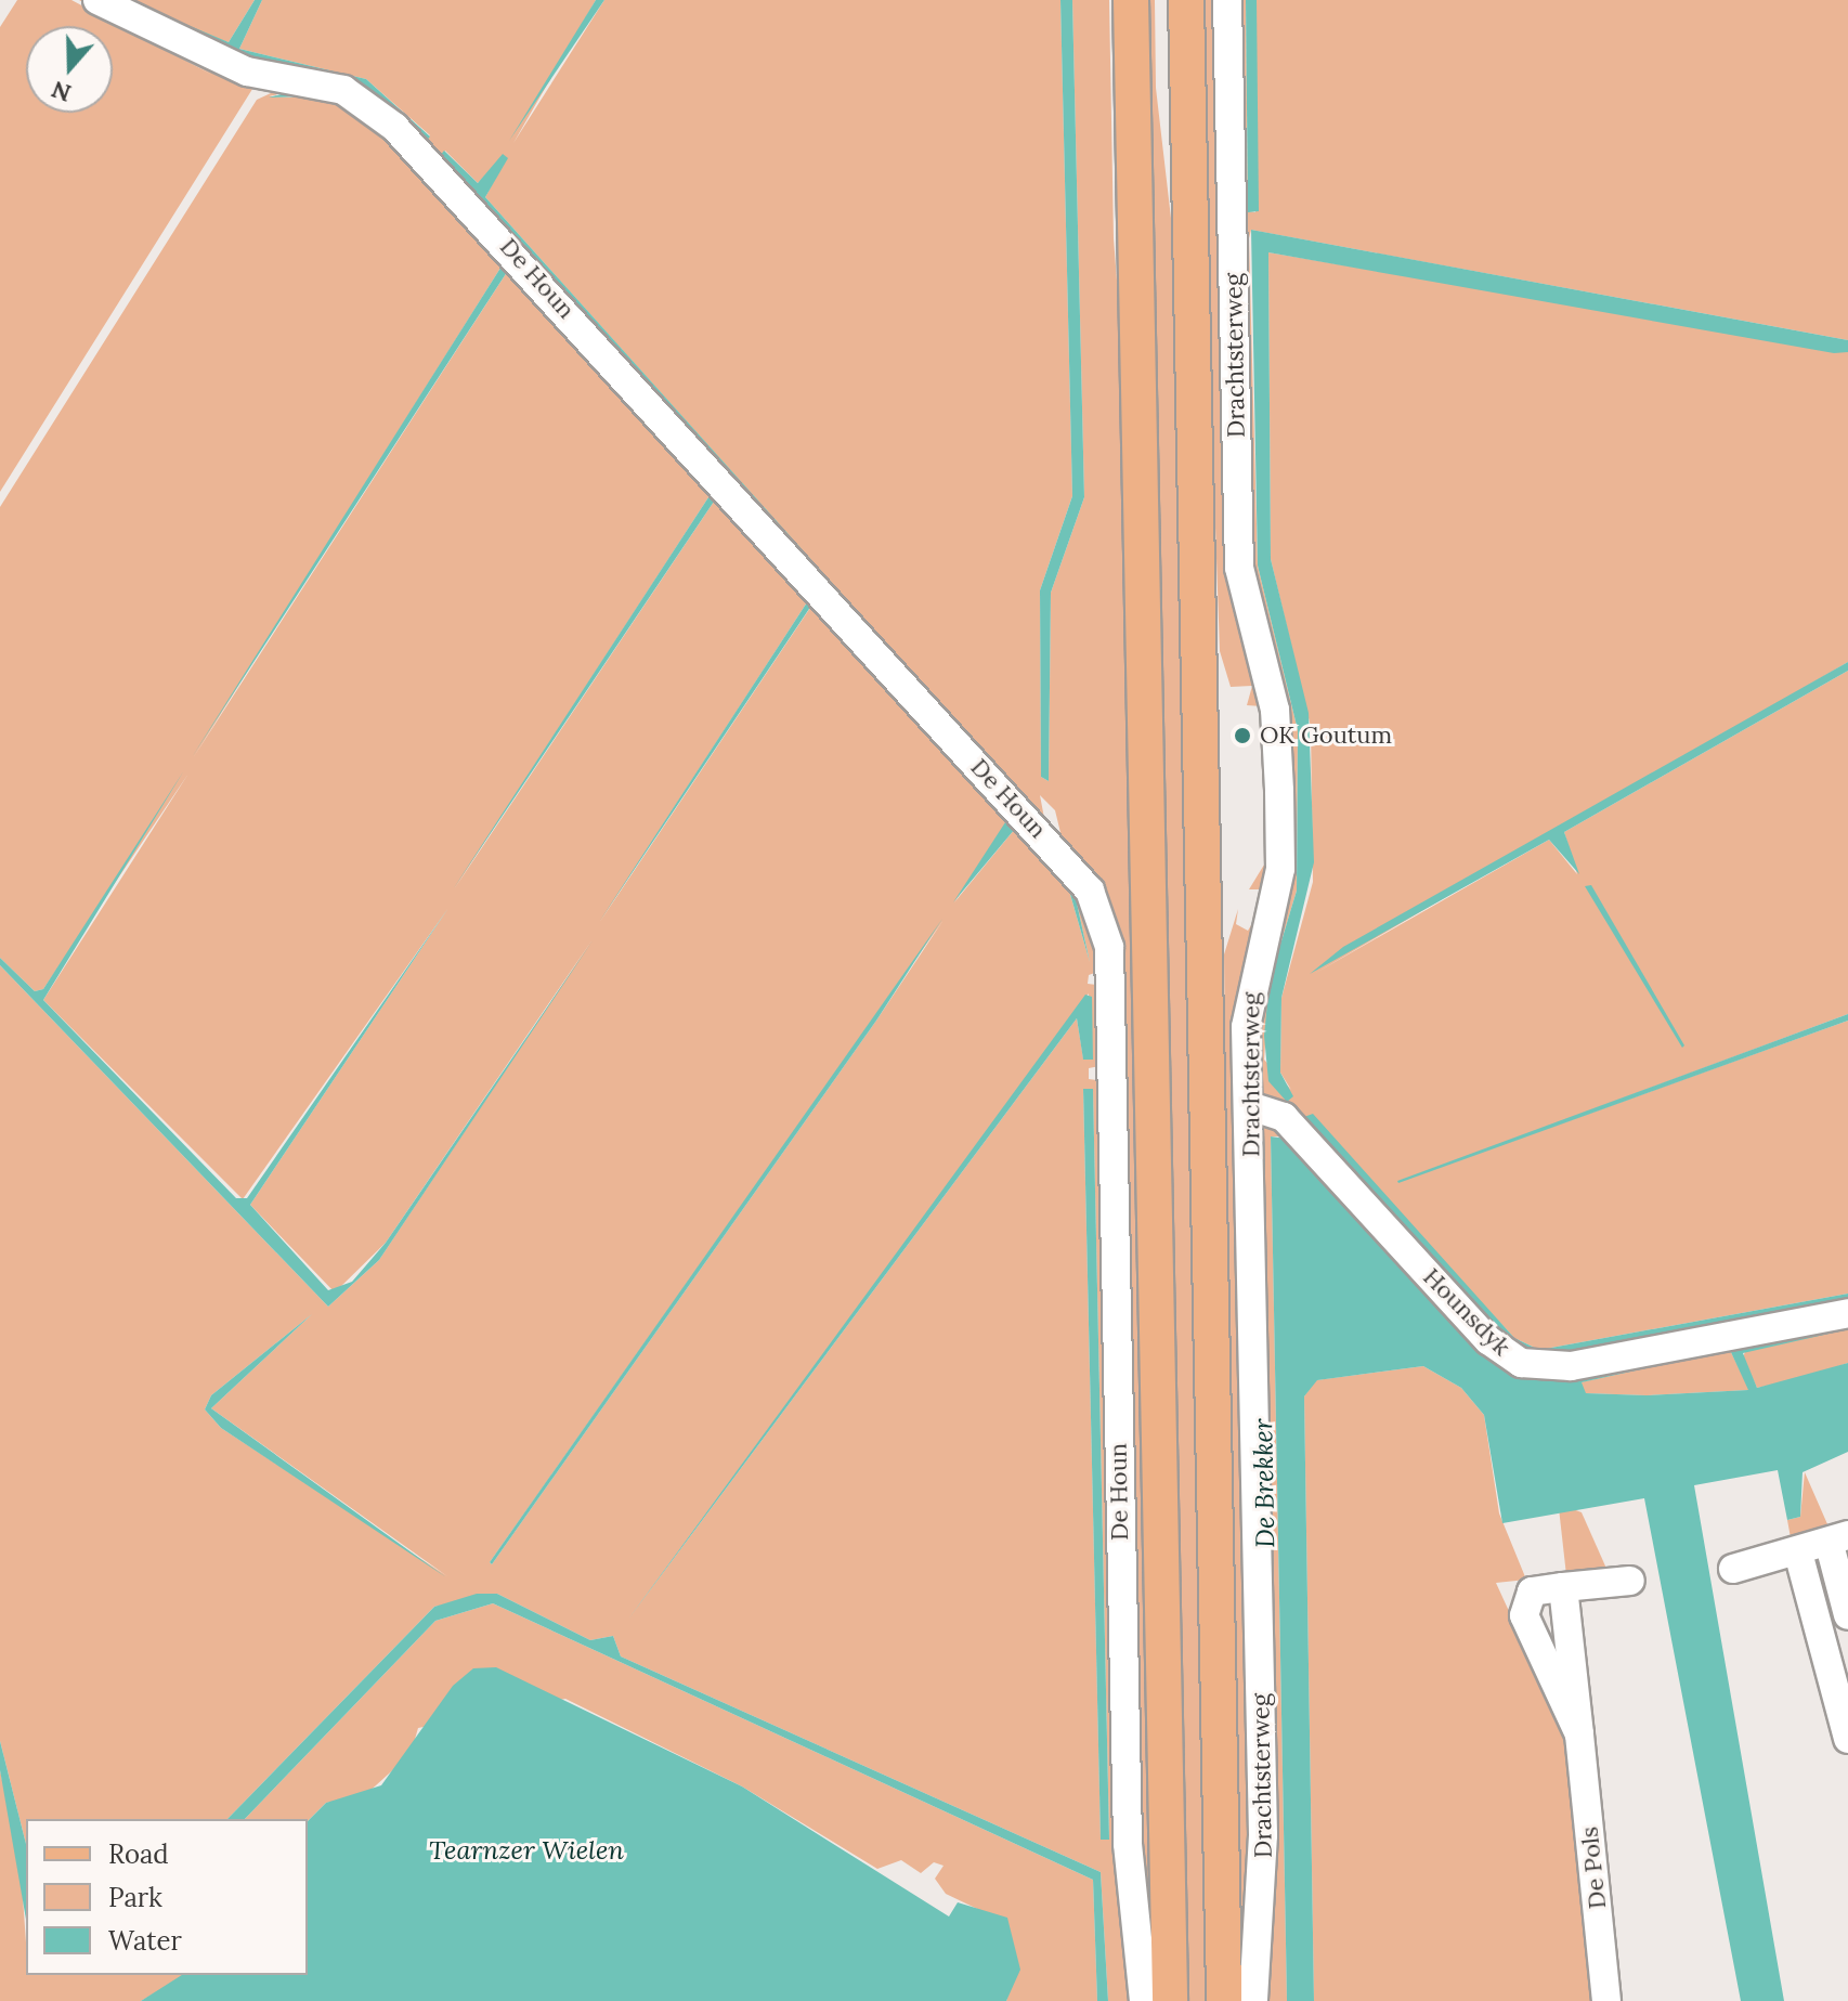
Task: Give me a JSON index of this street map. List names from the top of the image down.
{
  "streets": {
    "main road": ["Drachtsterweg"],
    "street": ["De Houn", "Hounsdyk", "De Pols"]
  },
  "crossings": [
    ["Drachtsterweg", "Hounsdyk"]
  ],
  "water": ["De Brekker", "Tearnzer Wielen"],
  "places": ["OK Goutum"],
  "legend": ["Road", "Park", "Water"],
  "north": "bottom"
}
